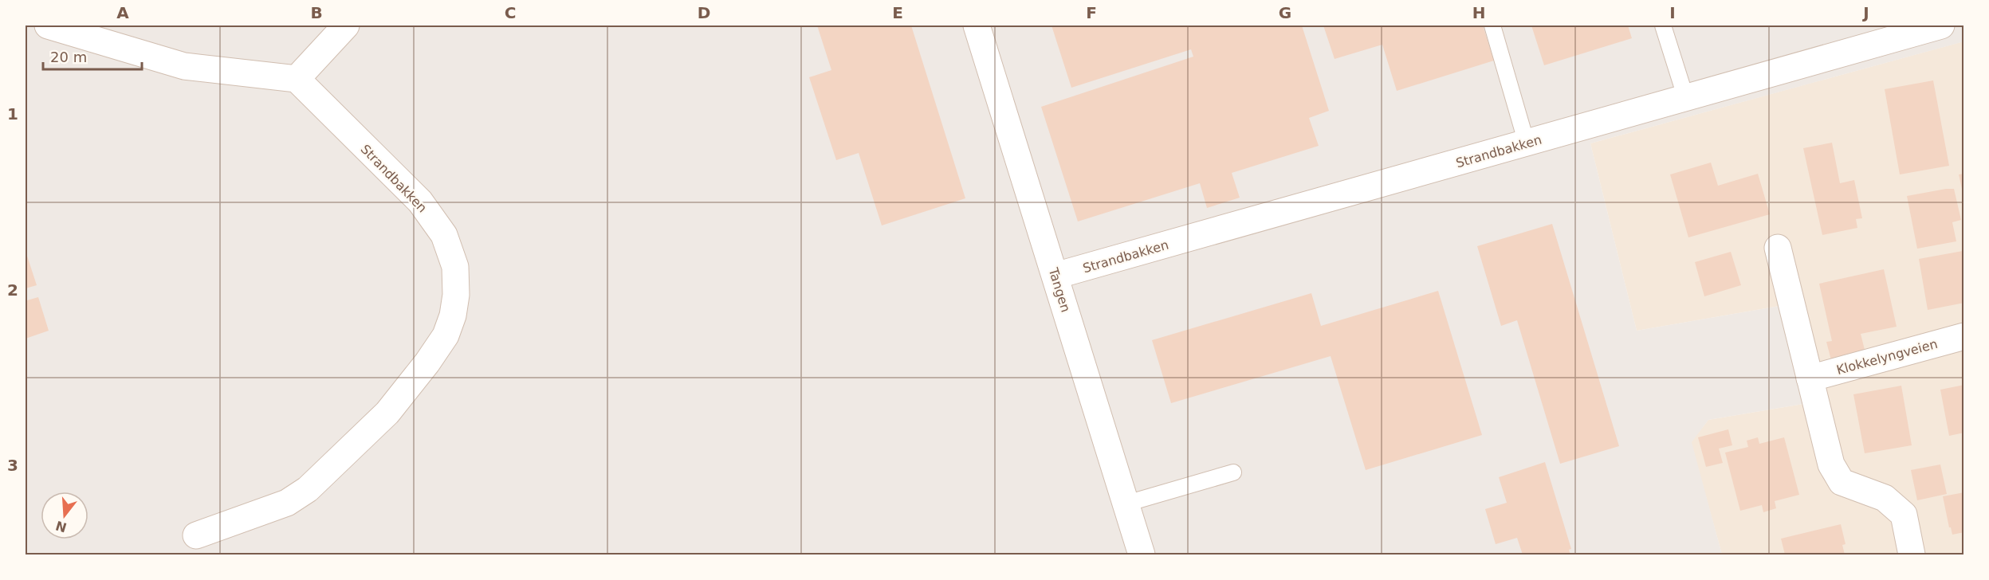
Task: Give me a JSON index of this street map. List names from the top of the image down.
{
  "streets": {
    "street": ["Strandbakken", "Tangen", "Klokkelyngveien"]
  },
  "crossings": [
    ["Strandbakken", "Tangen"]
  ],
  "scale_bar": "20 m",
  "north": "bottom",
  "grid": {
    "columns": [
      "A",
      "B",
      "C",
      "D",
      "E",
      "F",
      "G",
      "H",
      "I",
      "J"
    ],
    "rows": ["1", "2", "3"]
  }
}
